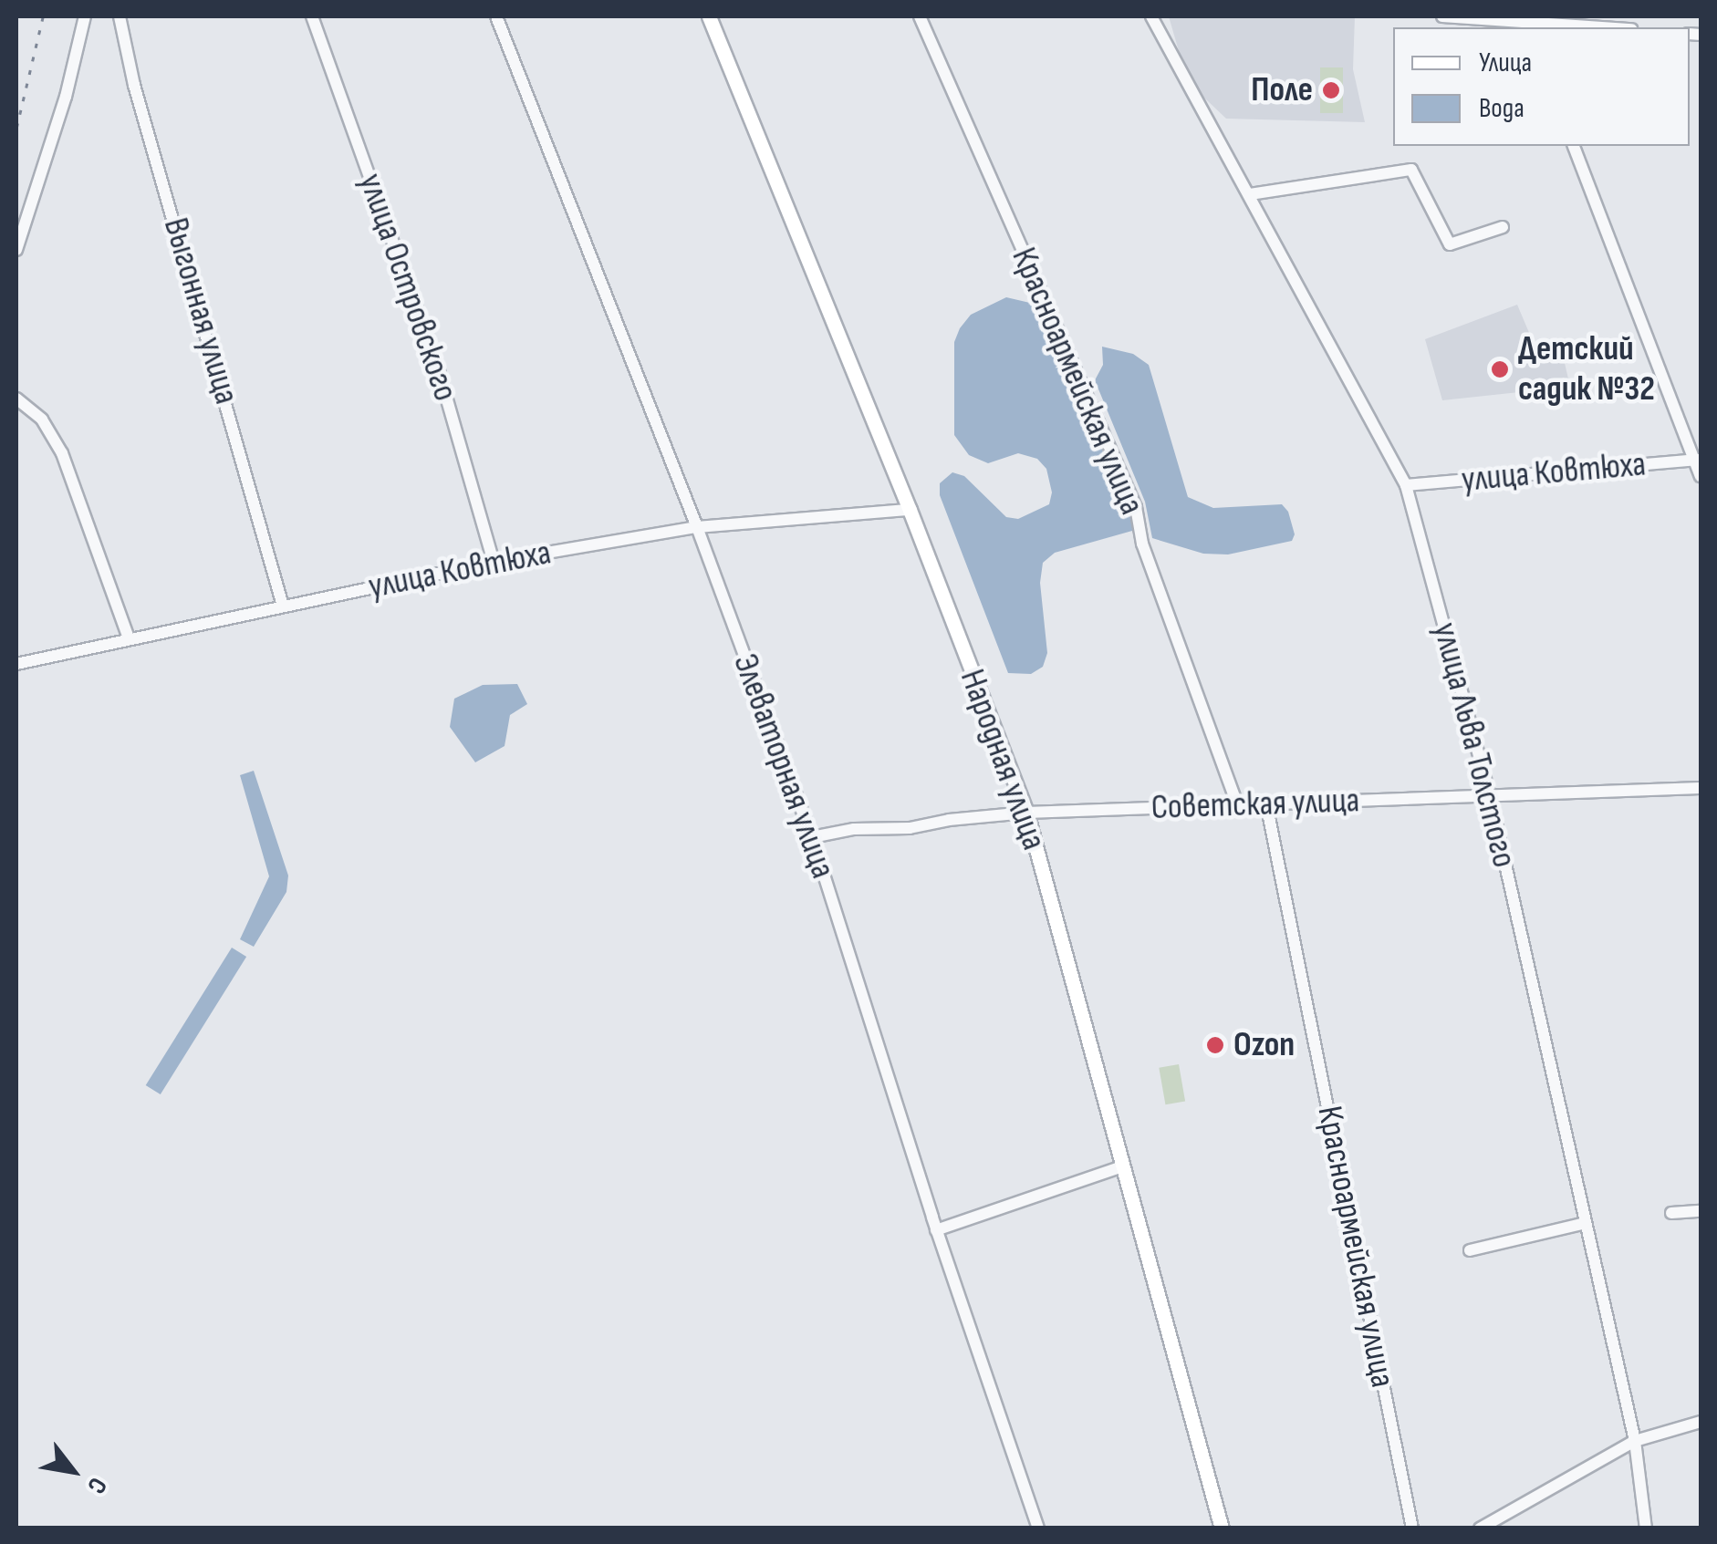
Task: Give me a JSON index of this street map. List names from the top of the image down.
{
  "streets": {
    "main road": ["Народная улица"],
    "street": [
      "улица Островского",
      "Выгонная улица",
      "Красноармейская улица",
      "улица Ковтюха",
      "улица Льва Толстого",
      "Элеваторная улица",
      "Советская улица"
    ]
  },
  "crossings": [
    ["улица Островского", "улица Ковтюха"],
    ["Выгонная улица", "улица Ковтюха"],
    ["Красноармейская улица", "Советская улица"],
    ["улица Ковтюха", "улица Льва Толстого"],
    ["улица Ковтюха", "Народная улица"],
    ["улица Ковтюха", "Элеваторная улица"],
    ["улица Льва Толстого", "Советская улица"],
    ["Народная улица", "Советская улица"],
    ["Элеваторная улица", "Советская улица"]
  ],
  "places": ["Поле", "Детский садик №32", "Ozon"],
  "legend": ["Улица", "Вода"],
  "north": "bottom right"
}
